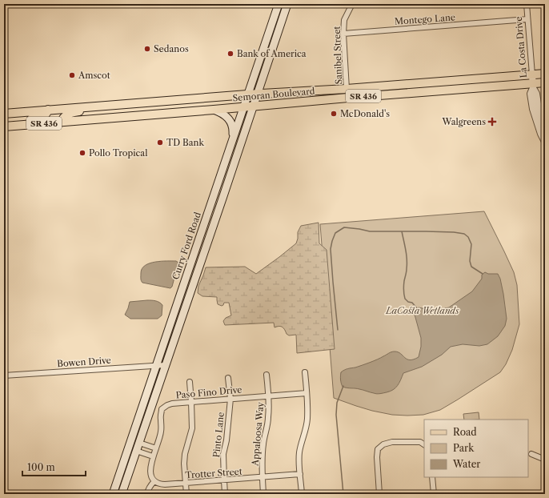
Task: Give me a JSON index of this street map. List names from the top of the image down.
{
  "streets": {
    "main road": ["Semoran Boulevard", "SR 436", "Curry Ford Road"],
    "street": [
      "Montego Lane",
      "La Costa Drive",
      "Sanibel Street",
      "Bowen Drive",
      "Paso Fino Drive",
      "Appaloosa Way",
      "Pinto Lane",
      "Trotter Street"
    ]
  },
  "crossings": [
    ["Montego Lane", "La Costa Drive"],
    ["Montego Lane", "Sanibel Street"],
    ["La Costa Drive", "Semoran Boulevard"],
    ["Sanibel Street", "Semoran Boulevard"],
    ["Semoran Boulevard", "Curry Ford Road"],
    ["Curry Ford Road", "Bowen Drive"],
    ["Paso Fino Drive", "Appaloosa Way"],
    ["Paso Fino Drive", "Pinto Lane"],
    ["Appaloosa Way", "Trotter Street"],
    ["Pinto Lane", "Trotter Street"]
  ],
  "parks": ["LaCosta Wetlands"],
  "places": {
    "other": [
      "Sedanos",
      "Bank of America",
      "Amscot",
      "McDonald's",
      "TD Bank",
      "Pollo Tropical"
    ],
    "health": ["Walgreens"]
  },
  "legend": ["Road", "Park", "Water"],
  "scale_bar": "100 m"
}
